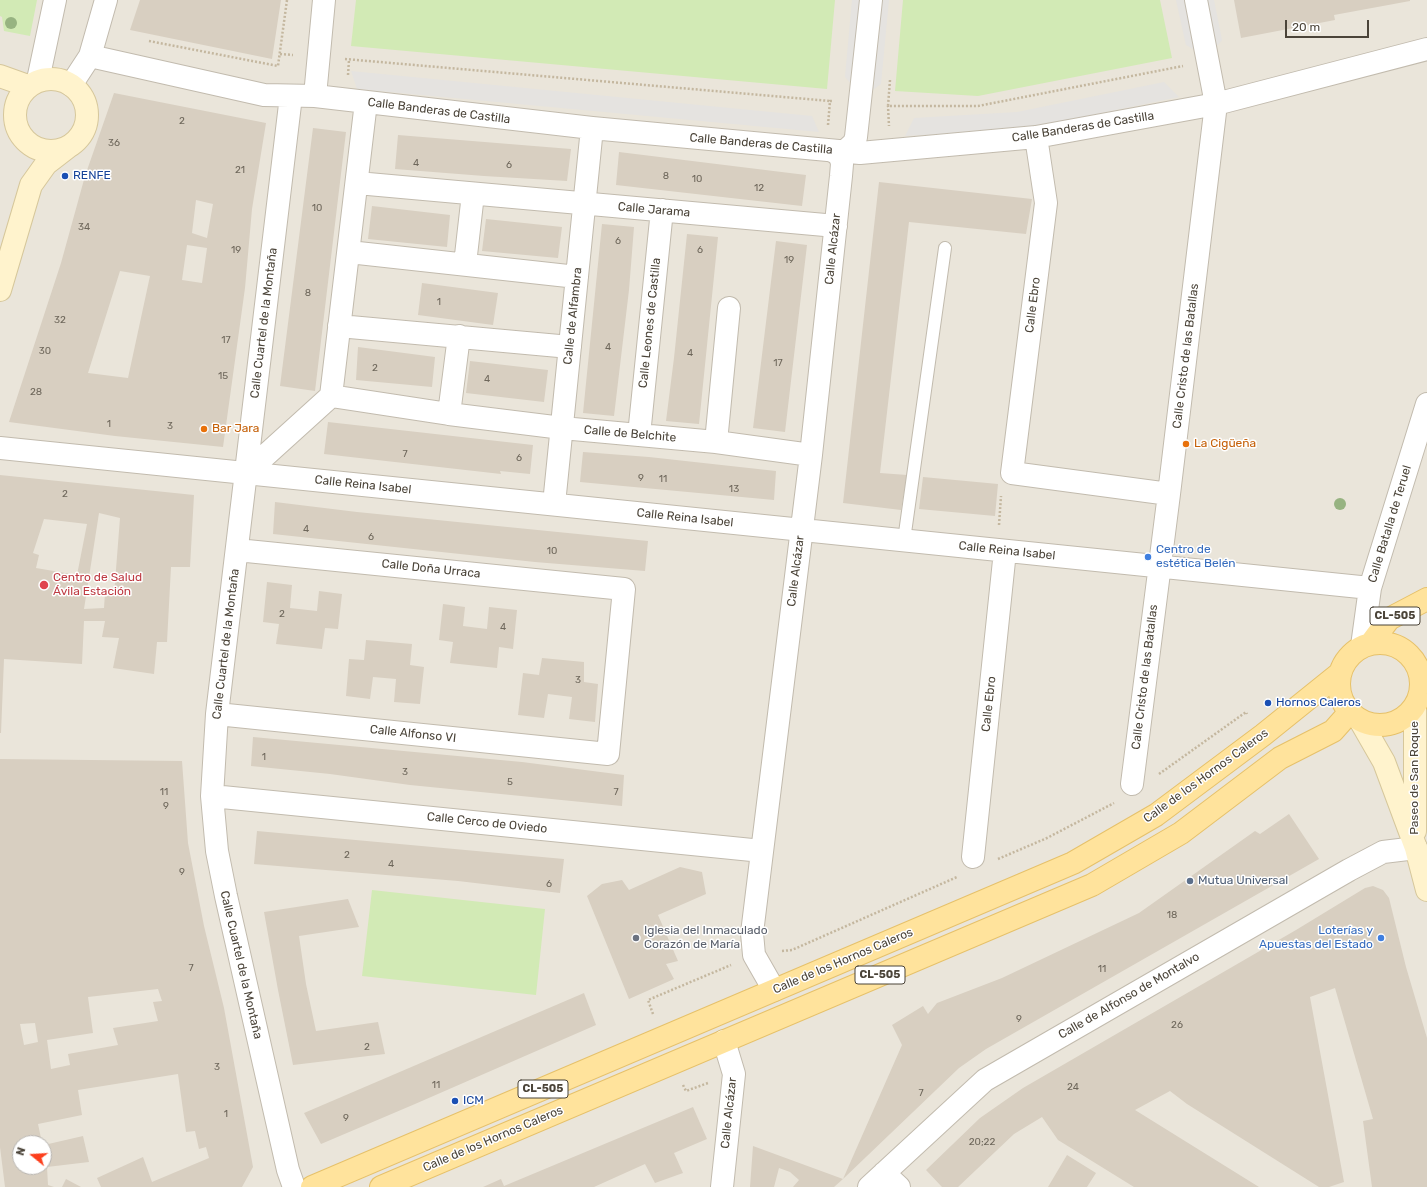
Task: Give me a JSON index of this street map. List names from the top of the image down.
{
  "streets": {
    "main road": ["CL-505", "Calle de los Hornos Caleros"],
    "street": [
      "Calle Banderas de Castilla",
      "Calle Jarama",
      "Calle Alcázar",
      "Calle Ebro",
      "Calle de Alfambra",
      "Calle Cuartel de la Montaña",
      "Calle Leones de Castilla",
      "Calle Cristo de las Batallas",
      "Calle de Belchite",
      "Calle Reina Isabel",
      "Calle Batalla de Teruel",
      "Calle Doña Urraca",
      "Calle Alfonso VI",
      "Paseo de San Roque",
      "Calle Cerco de Oviedo",
      "Calle de Alfonso de Montalvo"
    ]
  },
  "crossings": [
    ["Calle Banderas de Castilla", "Calle Alcázar"],
    ["Calle Banderas de Castilla", "Calle Ebro"],
    ["Calle Banderas de Castilla", "Calle de Alfambra"],
    ["Calle Banderas de Castilla", "Calle Cuartel de la Montaña"],
    ["Calle Banderas de Castilla", "Calle Cristo de las Batallas"],
    ["Calle Jarama", "Calle Alcázar"],
    ["Calle Jarama", "Calle de Alfambra"],
    ["Calle Jarama", "Calle Leones de Castilla"],
    ["Calle Alcázar", "Calle de Belchite"],
    ["Calle Alcázar", "Calle Reina Isabel"],
    ["Calle Alcázar", "Calle de los Hornos Caleros"],
    ["Calle Alcázar", "Calle Cerco de Oviedo"],
    ["Calle Ebro", "Calle Reina Isabel"],
    ["Calle de Alfambra", "Calle de Belchite"],
    ["Calle de Alfambra", "Calle Reina Isabel"],
    ["Calle Cuartel de la Montaña", "Calle Reina Isabel"],
    ["Calle Cuartel de la Montaña", "Calle Doña Urraca"],
    ["Calle Cuartel de la Montaña", "Calle Alfonso VI"],
    ["Calle Cuartel de la Montaña", "Calle Cerco de Oviedo"],
    ["Calle Leones de Castilla", "Calle de Belchite"],
    ["Calle Cristo de las Batallas", "Calle Reina Isabel"],
    ["Calle Reina Isabel", "Calle Batalla de Teruel"],
    ["Calle Batalla de Teruel", "CL-505"],
    ["Calle Batalla de Teruel", "Calle de los Hornos Caleros"],
    ["Calle Batalla de Teruel", "Paseo de San Roque"],
    ["Calle Doña Urraca", "Calle Alfonso VI"],
    ["CL-505", "Calle de los Hornos Caleros"],
    ["CL-505", "Paseo de San Roque"],
    ["Calle de los Hornos Caleros", "Paseo de San Roque"],
    ["Paseo de San Roque", "Calle de Alfonso de Montalvo"]
  ],
  "places": [
    "RENFE",
    "Bar Jara",
    "La Cigüeña",
    "Centro de estética Belén",
    "Centro de Salud Ávila Estación",
    "Hornos Caleros",
    "Mutua Universal",
    "Iglesia del Inmaculado Corazón de María",
    "Loterías y Apuestas del Estado",
    "ICM"
  ],
  "house_numbers": [
    "2",
    "36",
    "4",
    "6",
    "21",
    "8",
    "10",
    "12",
    "10",
    "34",
    "6",
    "19",
    "6",
    "19",
    "8",
    "1",
    "32",
    "17",
    "4",
    "30",
    "4",
    "17",
    "2",
    "15",
    "4",
    "28",
    "1",
    "3",
    "7",
    "6",
    "9",
    "11",
    "13",
    "2",
    "4",
    "6",
    "10",
    "2",
    "4",
    "3",
    "1",
    "3",
    "5",
    "11",
    "7",
    "9",
    "2",
    "4",
    "9",
    "6",
    "18",
    "7",
    "11",
    "9",
    "26",
    "2",
    "3",
    "11",
    "24",
    "7",
    "1",
    "9",
    "20;22"
  ],
  "scale_bar": "20 m",
  "north": "left"
}
